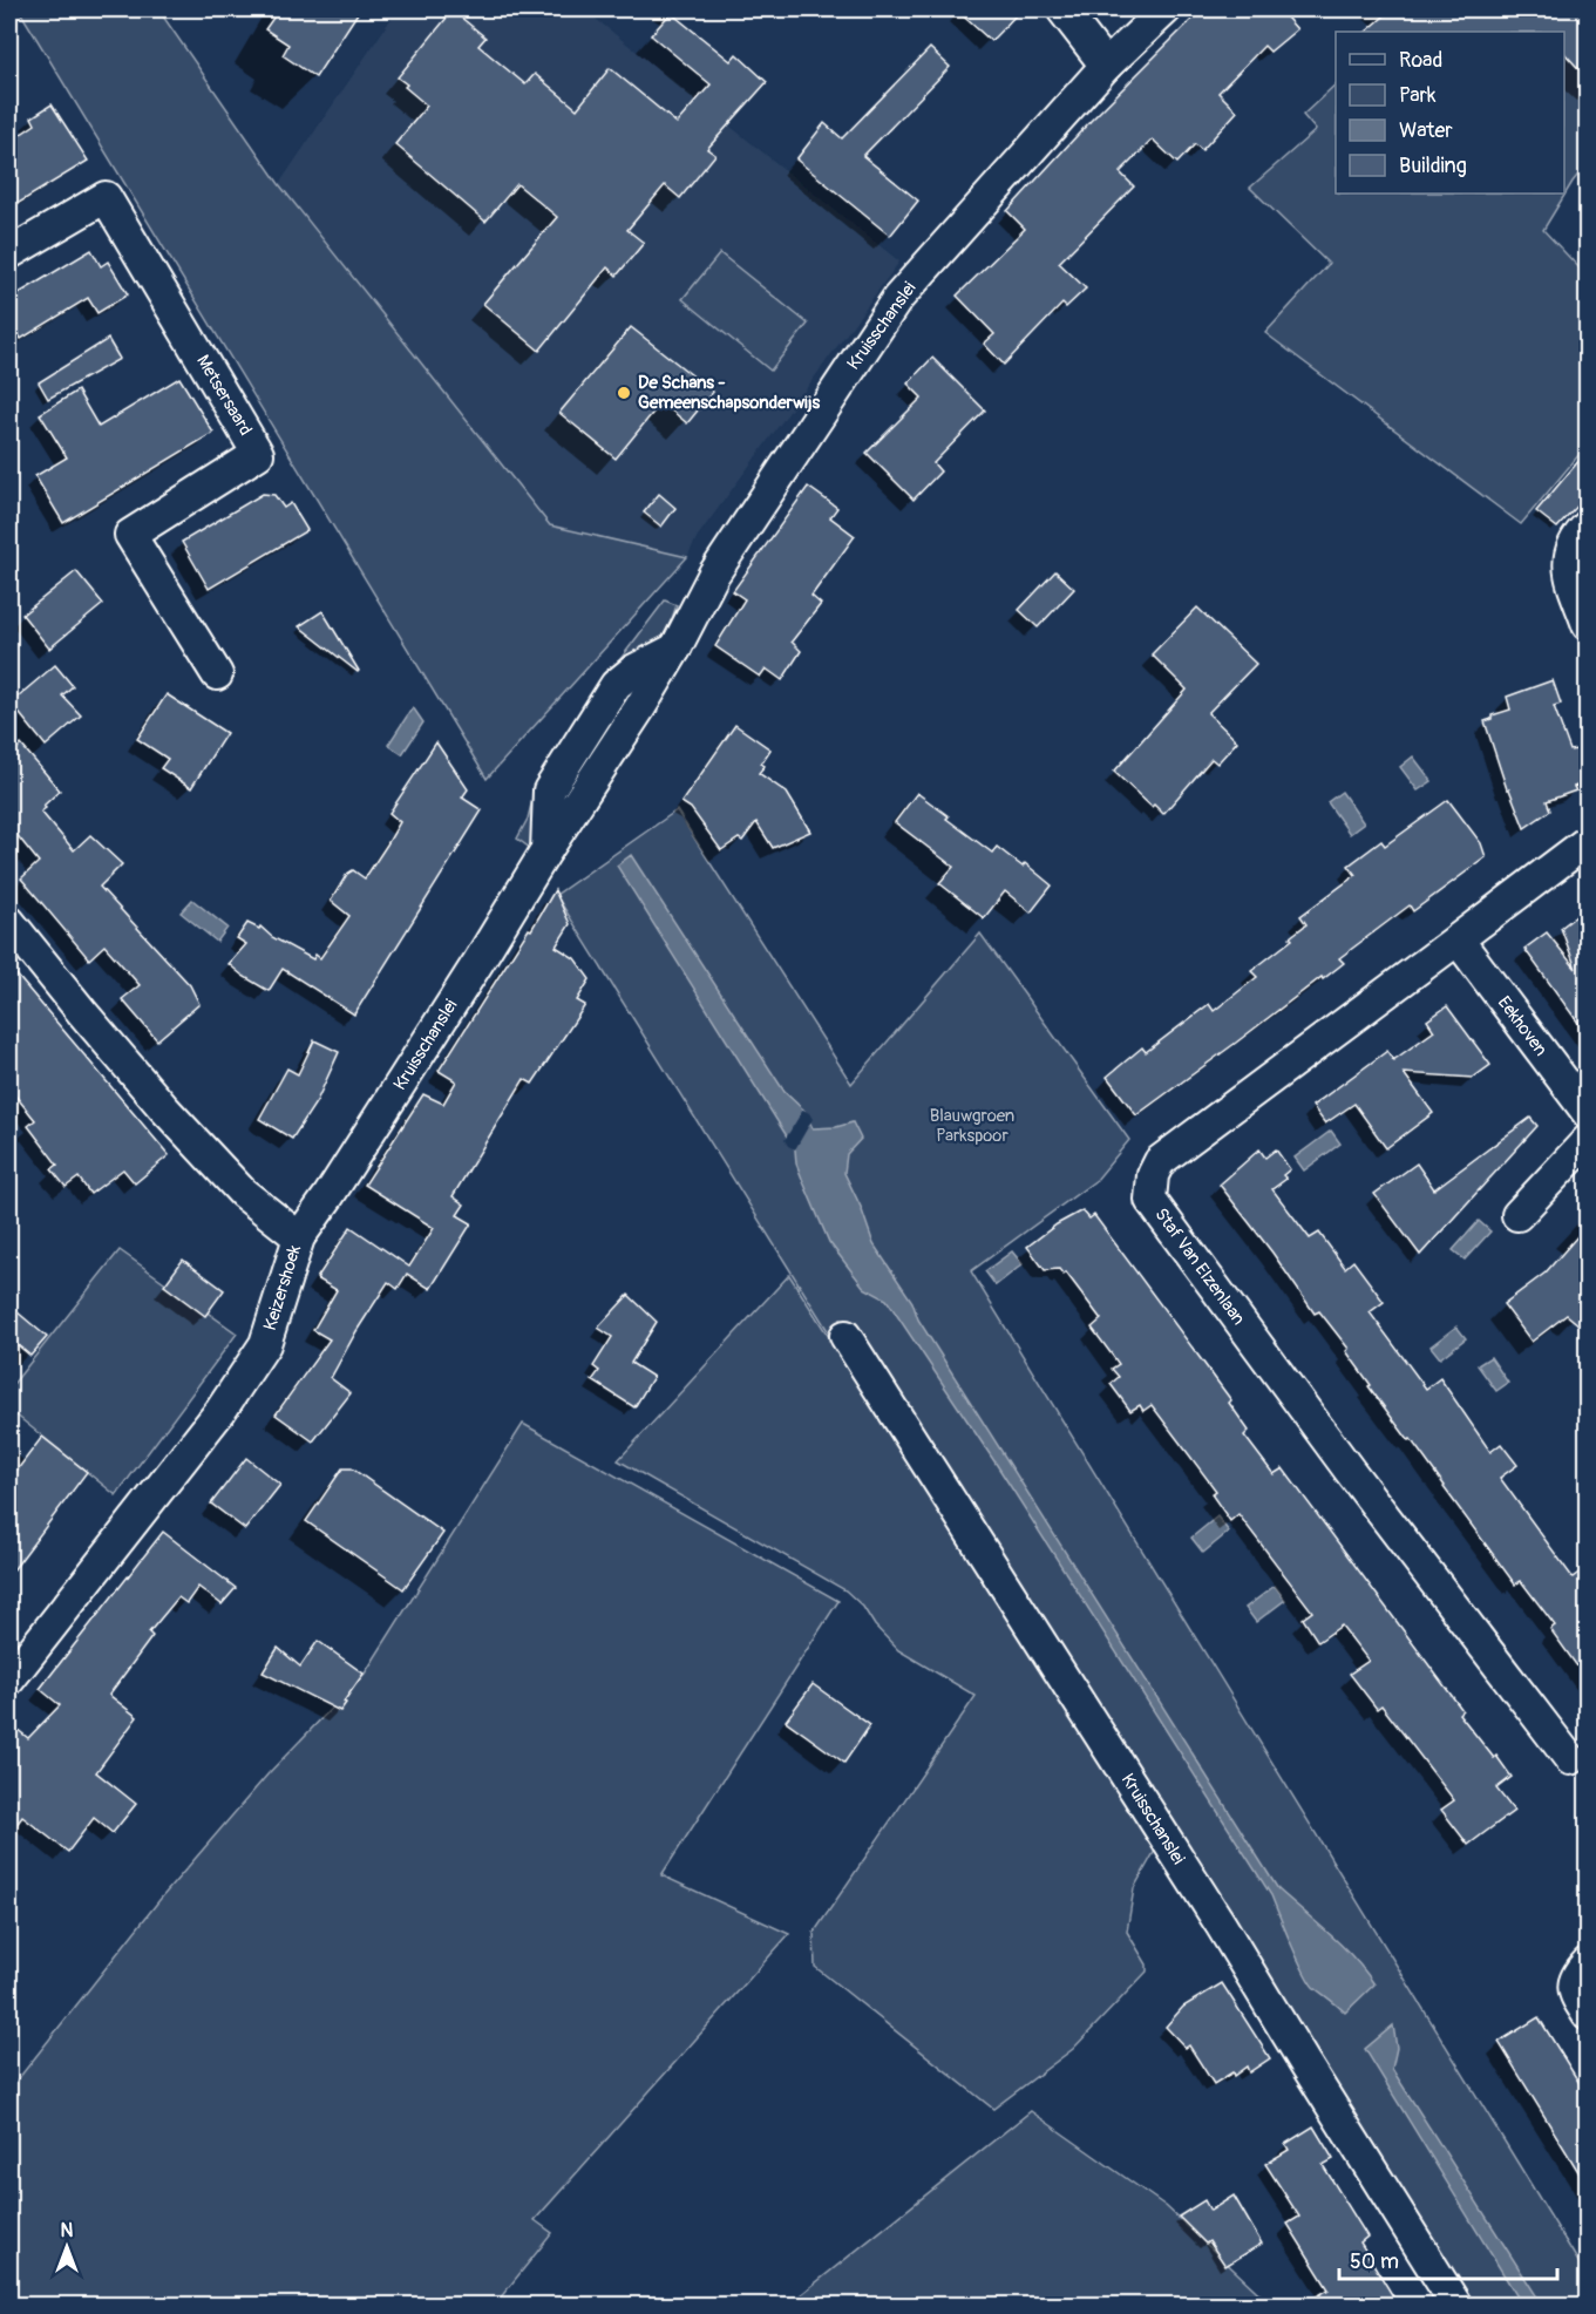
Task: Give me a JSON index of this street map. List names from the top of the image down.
{
  "streets": {
    "street": [
      "Kruisschanslei",
      "Metsersaard",
      "Eekhoven",
      "Staf Van Elzenlaan",
      "Keizershoek"
    ]
  },
  "crossings": [
    ["Kruisschanslei", "Keizershoek"],
    ["Eekhoven", "Staf Van Elzenlaan"]
  ],
  "parks": ["Blauwgroen Parkspoor"],
  "places": ["De Schans - Gemeenschapsonderwijs"],
  "legend": [
    "Road",
    "Park",
    "Water",
    "Building"
  ],
  "scale_bar": "50 m",
  "north": "top"
}
